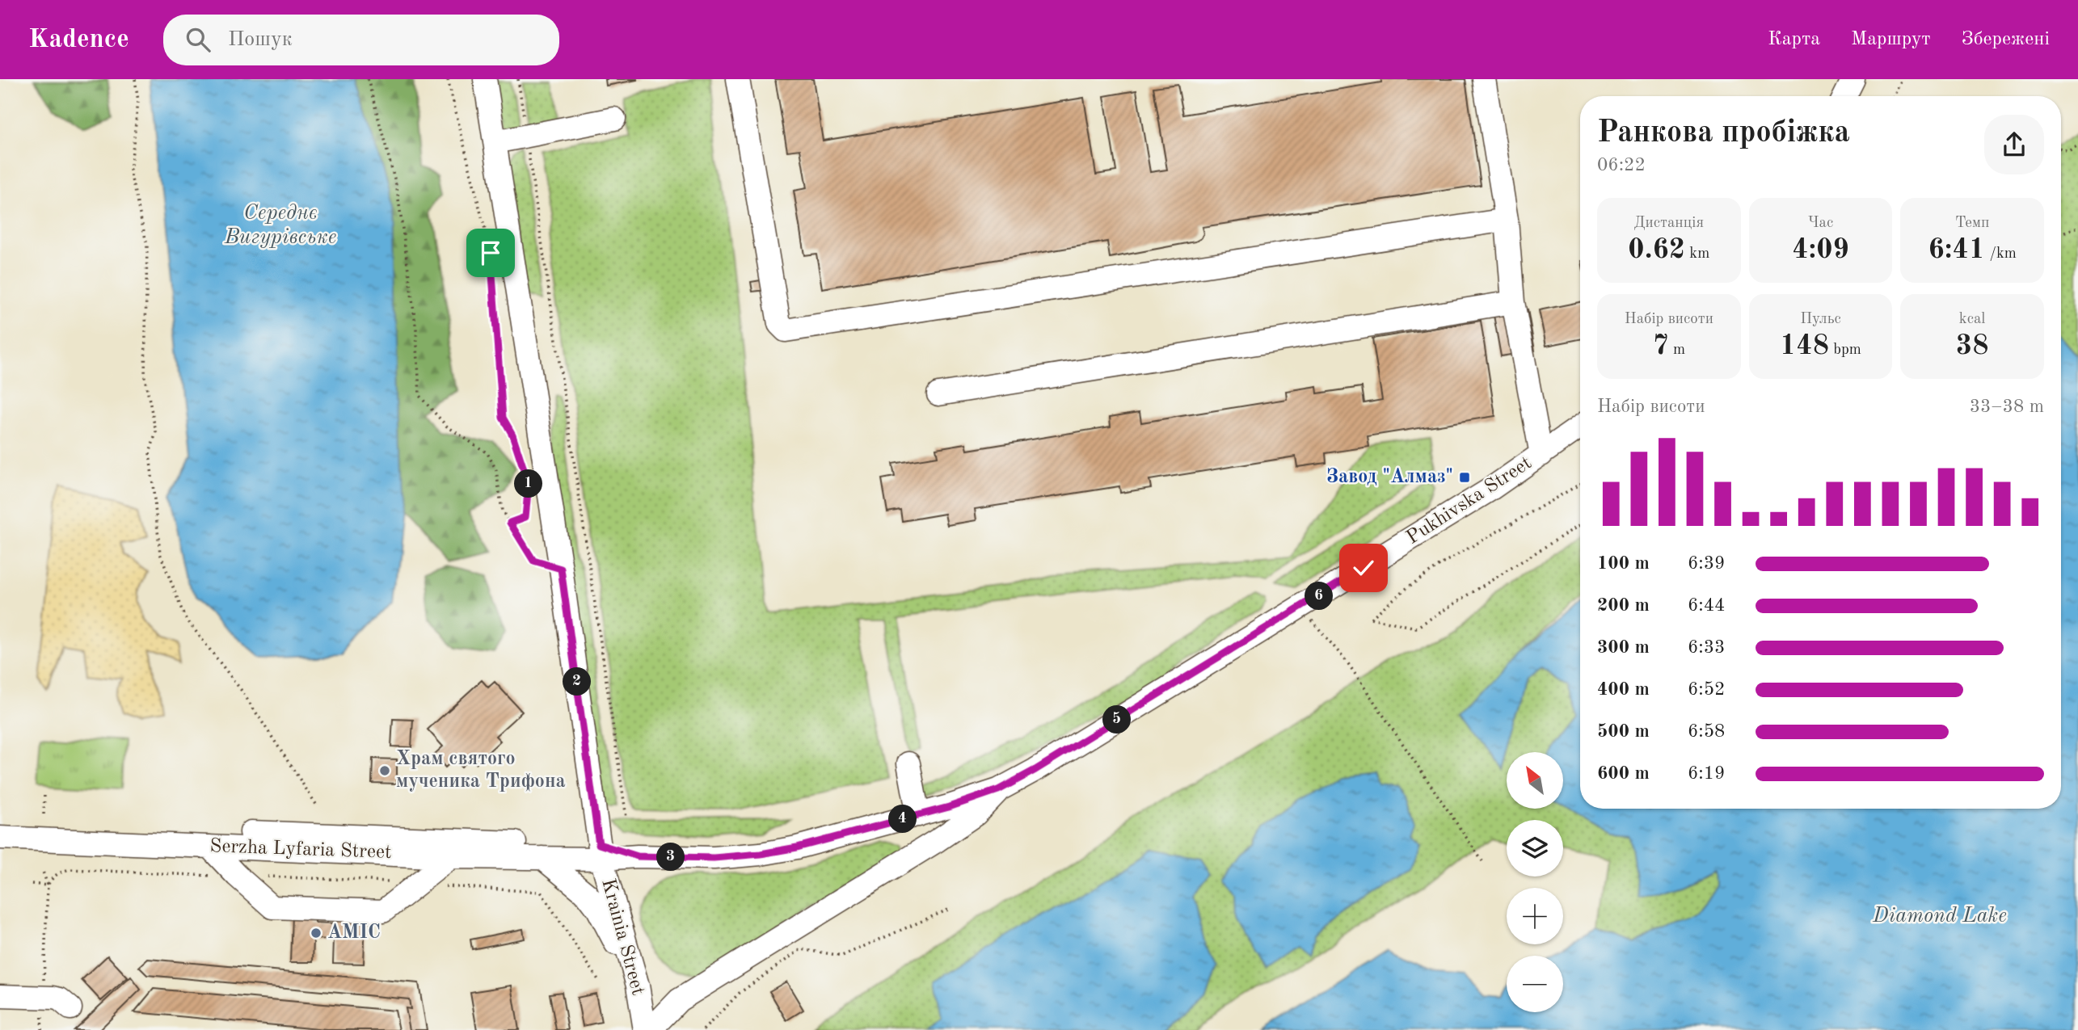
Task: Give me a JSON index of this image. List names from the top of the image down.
{
  "streets": {
    "street": ["Pukhivska Street", "Serzha Lyfaria Street", "Krainia Street"]
  },
  "crossings": [
    ["Pukhivska Street", "Serzha Lyfaria Street"],
    ["Pukhivska Street", "Krainia Street"],
    ["Serzha Lyfaria Street", "Krainia Street"]
  ],
  "water": ["Середнє Вигурівське", "Diamond Lake"],
  "places": {
    "transit": ["Завод \"Алмаз\""],
    "other": ["Храм святого мученика Трифона", "AMIC"]
  },
  "north": "top left",
  "page": {
    "header": "Kadence",
    "search": "Пошук",
    "nav": ["Карта", "Маршрут", "Збережені"],
    "heading": ["Ранкова пробіжка", "06:22"],
    "stats": [
      ["Дистанція", "0.62 km"],
      ["Час", "4:09"],
      ["Темп", "6:41 /km"],
      ["Набір висоти", "7 m"],
      ["Пульс", "148 bpm"],
      ["kcal", "38"]
    ],
    "chart": ["Набір висоти", "33–38 m"],
    "pins": [
      "1",
      "6",
      "2",
      "5",
      "4",
      "3"
    ],
    "list": [
      {
        "name": "100 m",
        "note": "6:39"
      },
      {
        "name": "200 m",
        "note": "6:44"
      },
      {
        "name": "300 m",
        "note": "6:33"
      },
      {
        "name": "400 m",
        "note": "6:52"
      },
      {
        "name": "500 m",
        "note": "6:58"
      },
      {
        "name": "600 m",
        "note": "6:19"
      }
    ],
    "map_buttons": ["+", "−"]
  }
}
